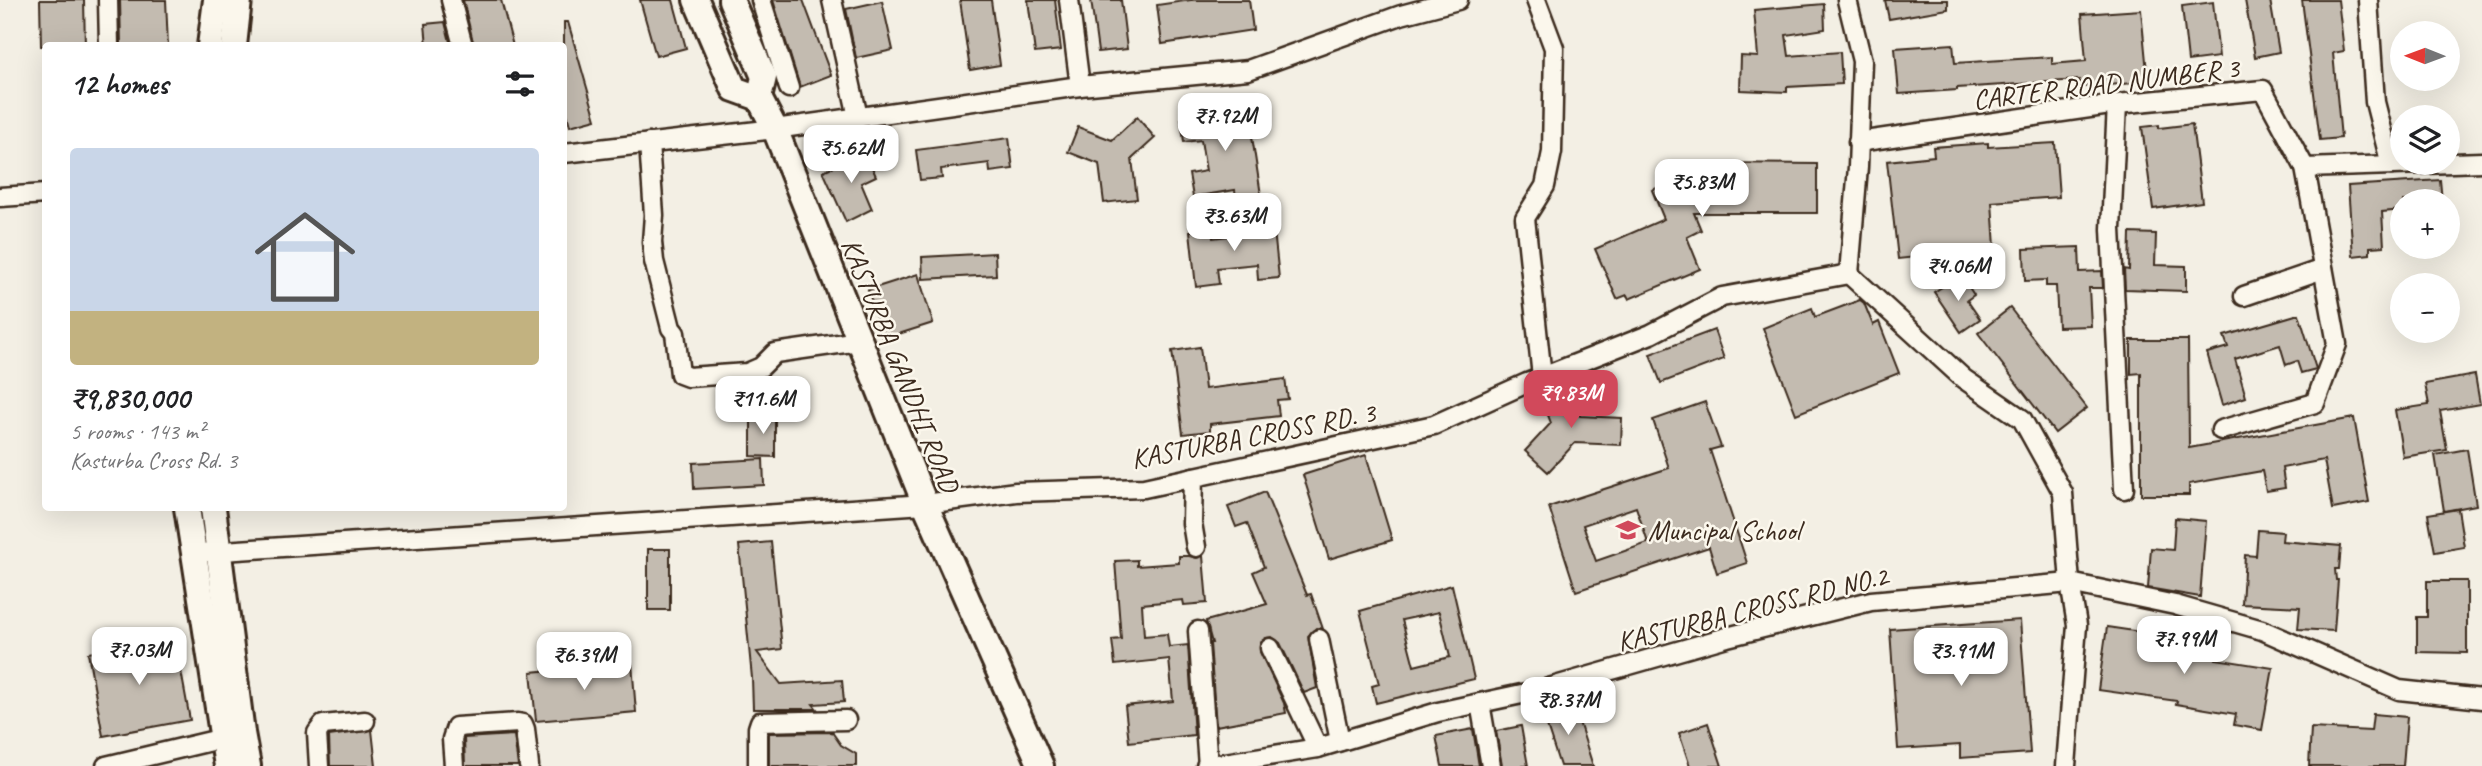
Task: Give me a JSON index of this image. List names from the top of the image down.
{
  "streets": {
    "main road": ["KASTURBA GANDHI ROAD"],
    "street": ["CARTER ROAD NUMBER 3", "KASTURBA CROSS RD. 3", "KASTURBA CROSS RD NO.2"]
  },
  "crossings": [
    ["KASTURBA GANDHI ROAD", "KASTURBA CROSS RD. 3"]
  ],
  "places": {
    "school or university": ["Muncipal School"]
  },
  "north": "left",
  "page": {
    "map_buttons": ["+", "−"],
    "heading": "12 homes",
    "price": [
      "₹7.92M",
      "₹5.62M",
      "₹5.83M",
      "₹3.63M",
      "₹4.06M",
      "₹9.83M",
      "₹11.6M",
      "₹7.99M",
      "₹7.03M",
      "₹3.91M",
      "₹6.39M",
      "₹8.37M"
    ],
    "list": [
      {
        "name": "₹9,830,000",
        "note": "5 rooms · 143 m² · Kasturba Cross Rd. 3"
      }
    ]
  }
}
